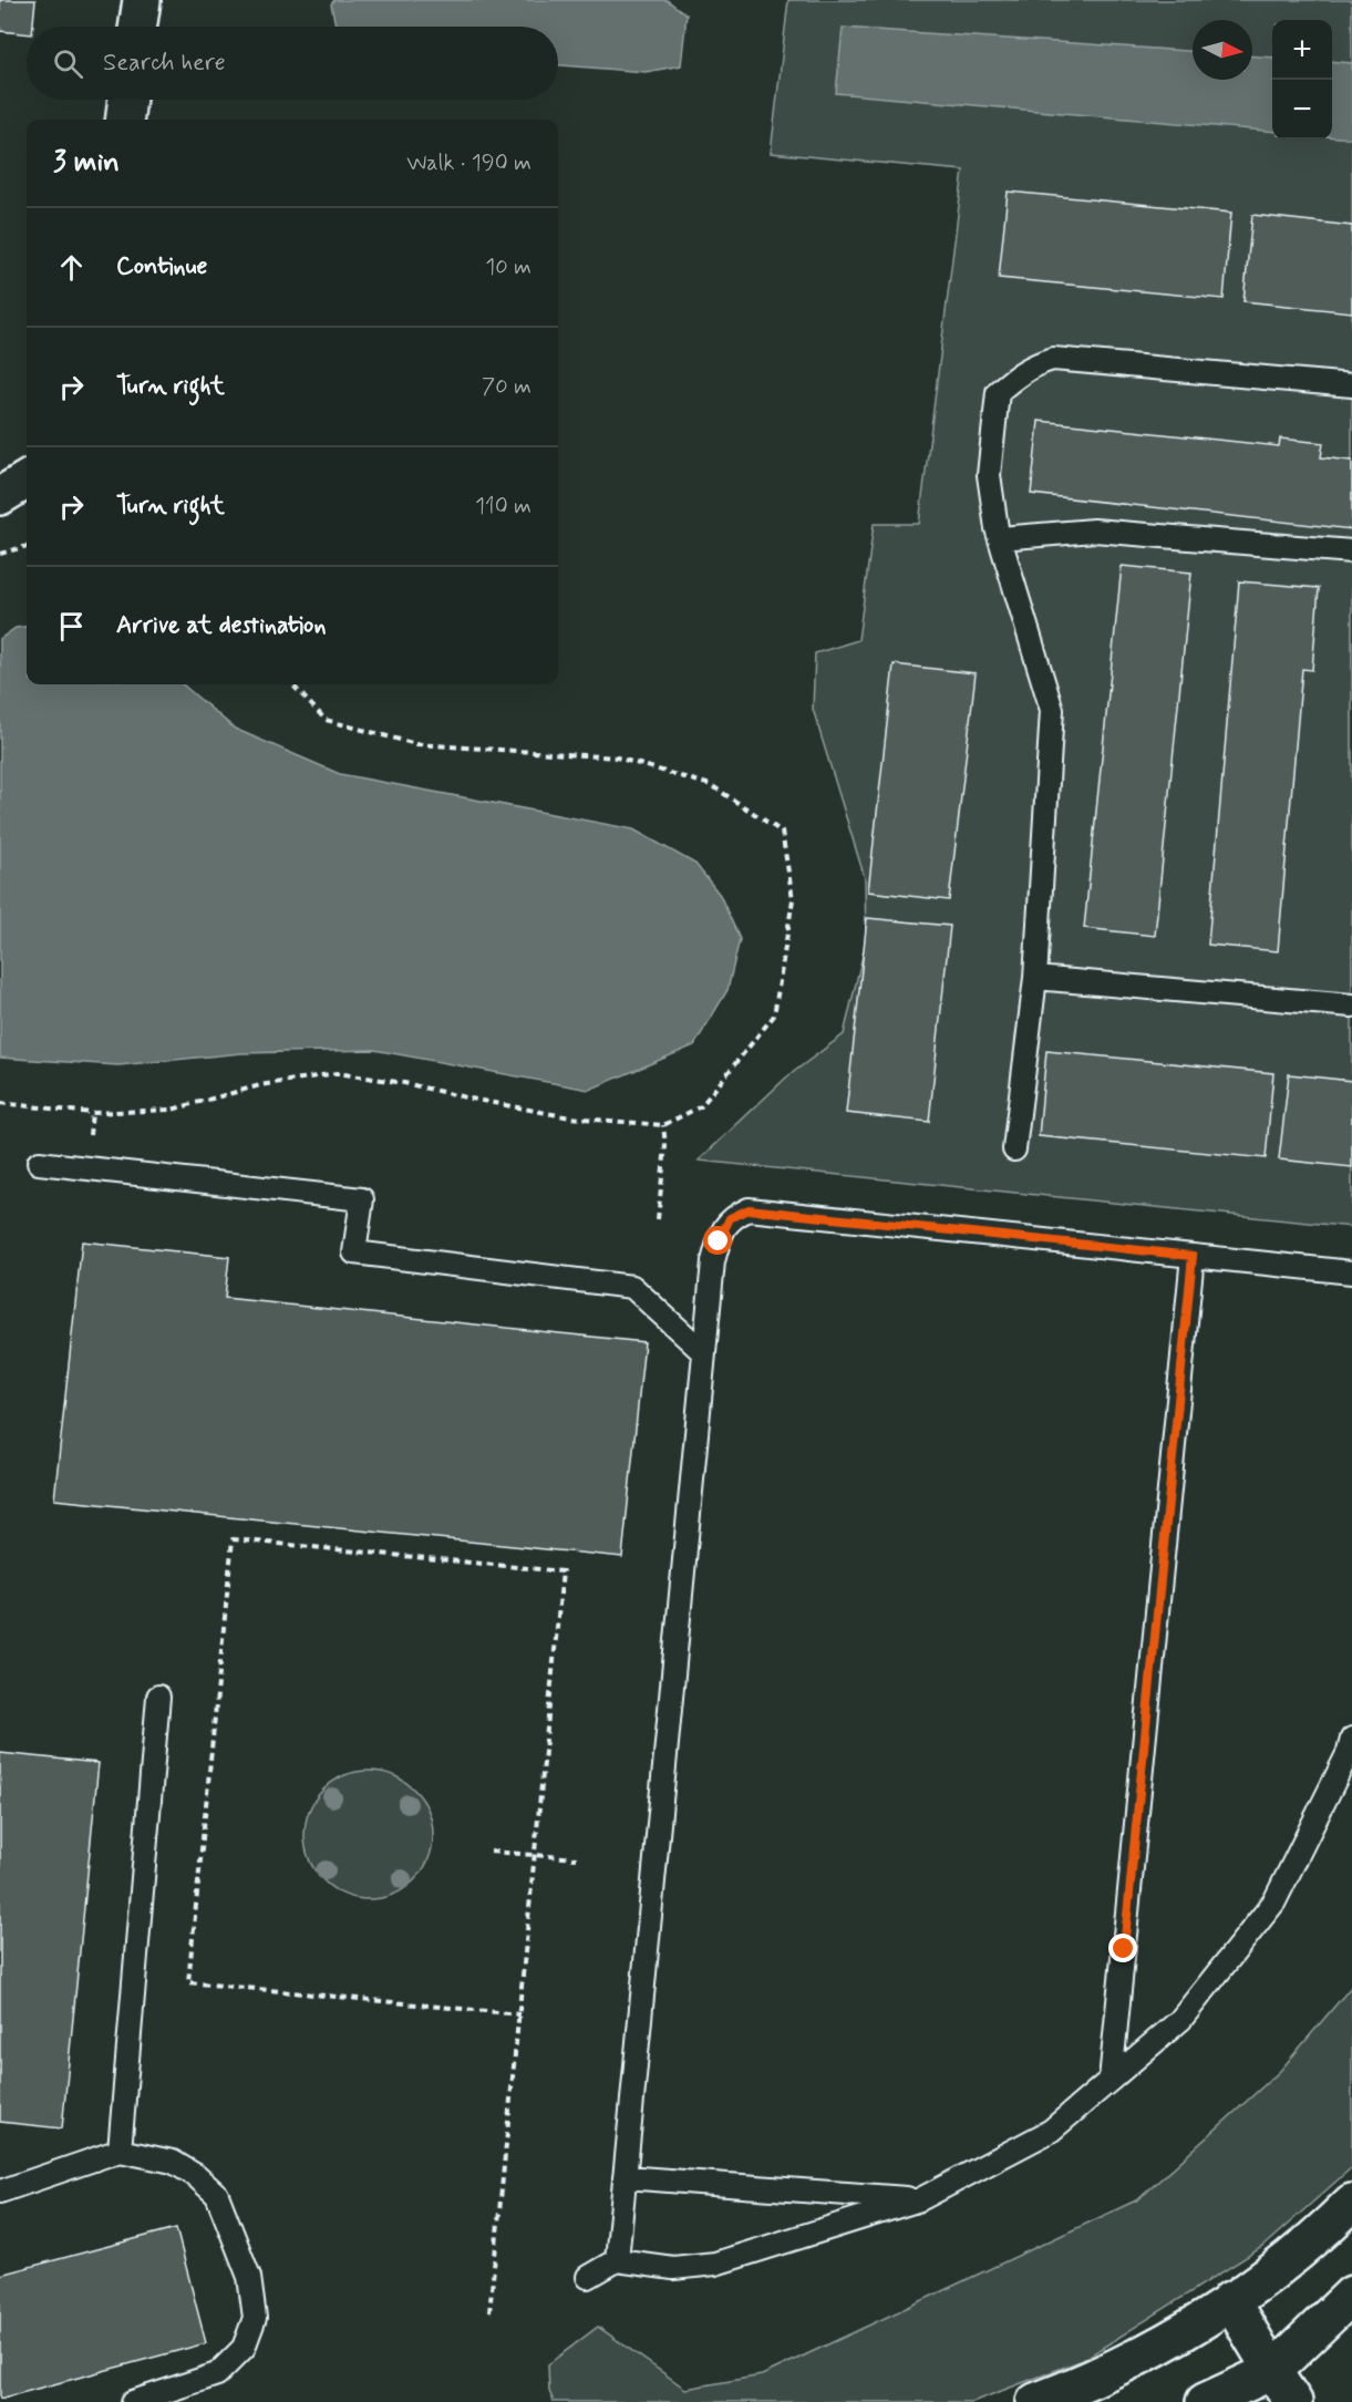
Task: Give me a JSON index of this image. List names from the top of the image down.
{
  "north": "right",
  "page": {
    "map_buttons": ["+", "−"],
    "search": "Search here",
    "heading": ["3 min", "Walk · 190 m"],
    "list": [
      ["Continue", "10 m"],
      ["Turn right", "70 m"],
      ["Turn right", "110 m"],
      "Arrive at destination"
    ]
  }
}
